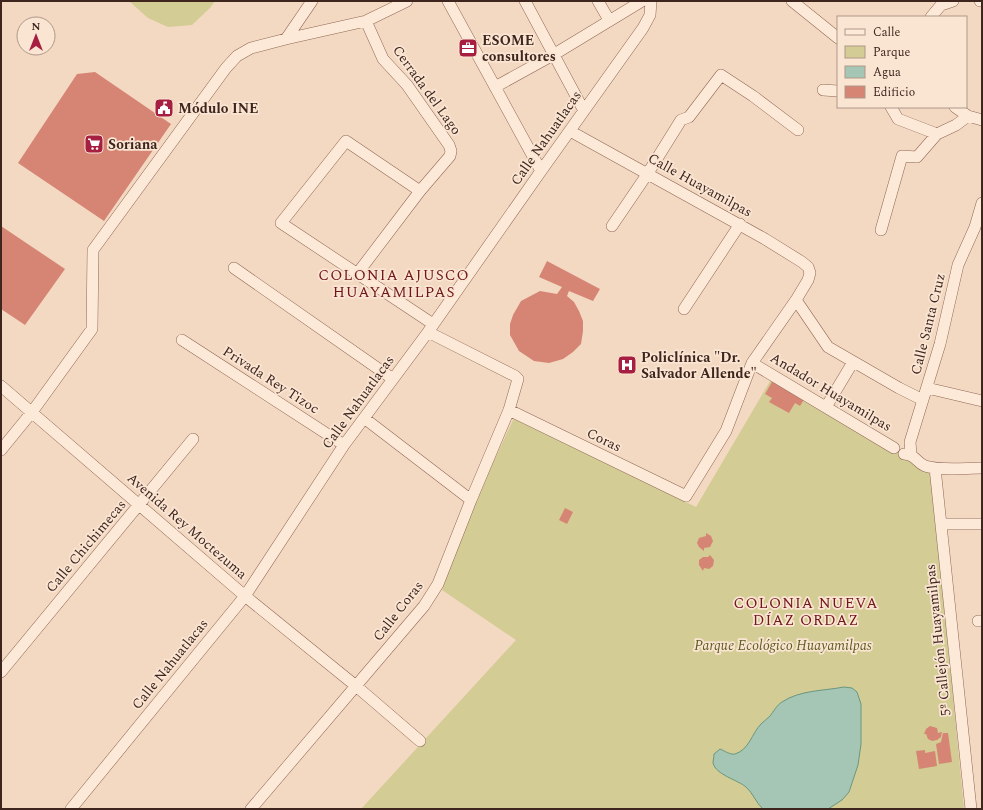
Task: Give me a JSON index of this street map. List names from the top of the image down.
{
  "streets": {
    "street": [
      "Cerrada del Lago",
      "Calle Nahuatlacas",
      "Calle Huayamilpas",
      "Calle Santa Cruz",
      "Privada Rey Tizoc",
      "Andador Huayamilpas",
      "Coras",
      "Avenida Rey Moctezuma",
      "Calle Chichimecas",
      "Calle Coras",
      "5º Callejón Huayamilpas"
    ]
  },
  "crossings": [
    ["Calle Nahuatlacas", "Calle Huayamilpas"],
    ["Calle Nahuatlacas", "Privada Rey Tizoc"],
    ["Calle Nahuatlacas", "Avenida Rey Moctezuma"],
    ["Calle Nahuatlacas", "Calle Coras"],
    ["Calle Santa Cruz", "Andador Huayamilpas"],
    ["Andador Huayamilpas", "Coras"],
    ["Andador Huayamilpas", "5º Callejón Huayamilpas"],
    ["Coras", "Calle Coras"],
    ["Avenida Rey Moctezuma", "Calle Chichimecas"],
    ["Avenida Rey Moctezuma", "Calle Coras"]
  ],
  "districts": ["COLONIA AJUSCO HUAYAMILPAS", "COLONIA NUEVA DÍAZ ORDAZ"],
  "parks": ["Parque Ecológico Huayamilpas"],
  "places": {
    "office": ["ESOME consultores"],
    "public building": ["Módulo INE"],
    "supermarket": ["Soriana"],
    "hospital": ["Policlínica \"Dr. Salvador Allende\""]
  },
  "legend": [
    "Calle",
    "Parque",
    "Agua",
    "Edificio"
  ],
  "north": "top"
}
